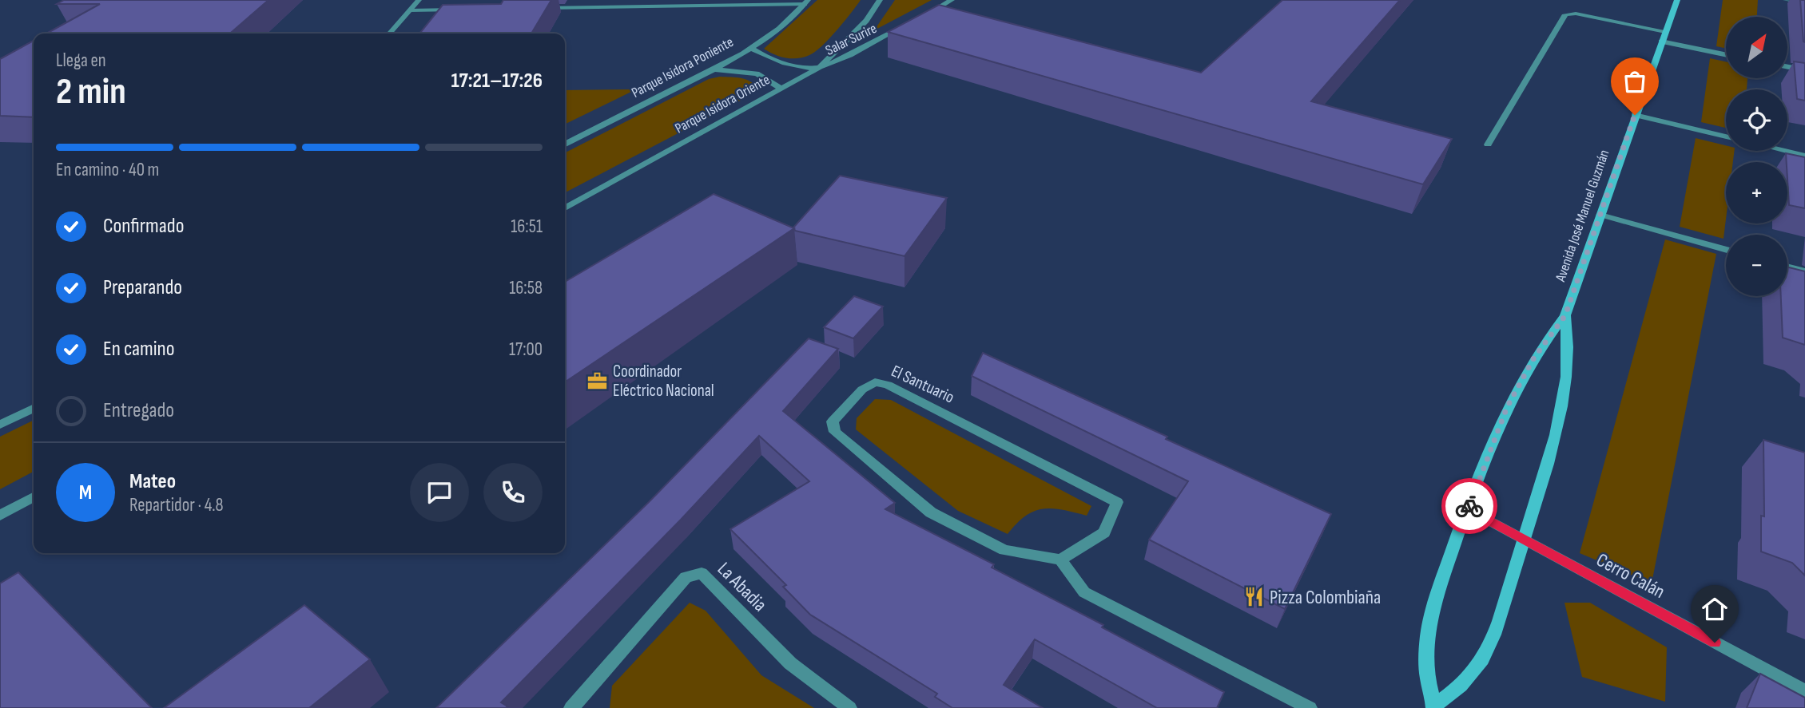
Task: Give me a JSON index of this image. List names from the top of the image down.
{
  "streets": {
    "street": [
      "Salar Surire",
      "Parque Isidora Poniente",
      "Parque Isidora Oriente",
      "Avenida José Manuel Guzmán",
      "El Santuario",
      "Cerro Calán",
      "La Abadia"
    ]
  },
  "crossings": [
    ["Salar Surire", "Parque Isidora Oriente"],
    ["Avenida José Manuel Guzmán", "Cerro Calán"]
  ],
  "places": {
    "office": ["Coordinador Eléctrico Nacional"],
    "restaurant": ["Pizza Colombiaña"]
  },
  "north": "top right",
  "page": {
    "map_buttons": ["+", "−"],
    "heading": ["2 min", "Llega en", "17:21–17:26"],
    "panel": ["Mateo", "Repartidor · 4.8"],
    "bar": "En camino · 40 m",
    "list": [
      ["Confirmado", "16:51"],
      ["Preparando", "16:58"],
      ["En camino", "17:00"],
      "Entregado"
    ],
    "round": "M"
  }
}
